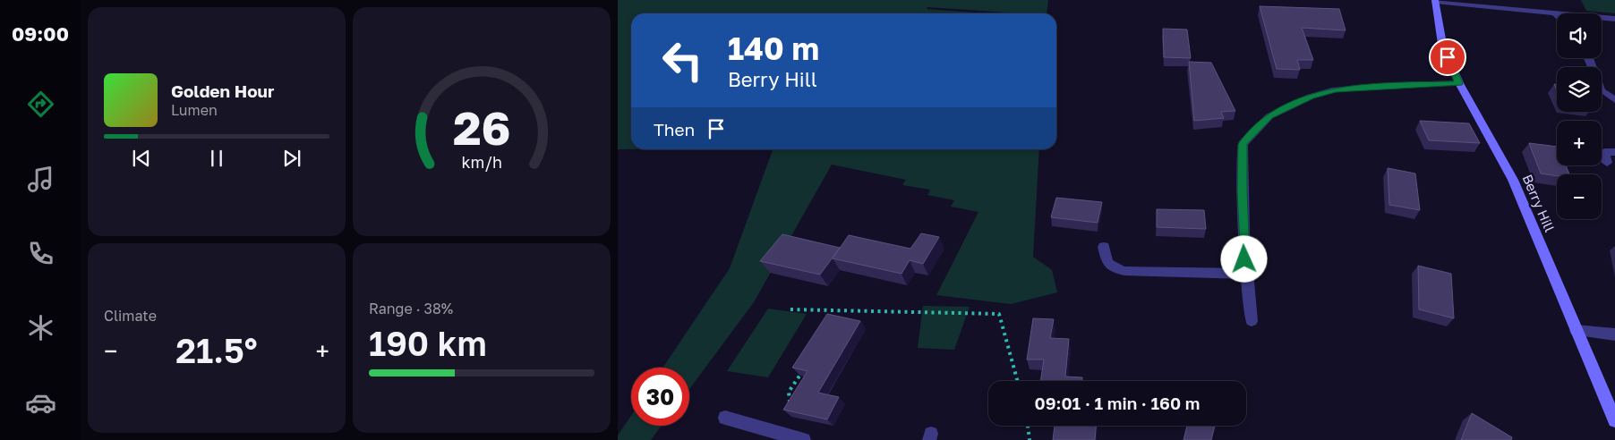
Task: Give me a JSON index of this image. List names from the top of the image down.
{
  "streets": {
    "street": ["Berry Hill"]
  },
  "page": {
    "tabs": "09:00",
    "map_buttons": ["+", "−"],
    "turn": ["140 m", "Berry Hill"],
    "song": ["Golden Hour", "Lumen"],
    "then": "Then",
    "tile": [
      "Climate",
      ["Range · 38%", "190 km"]
    ],
    "heat": ["−", "21.5°", "+"],
    "limit": "30",
    "trip": "09:01 · 1 min · 160 m",
    "gauge": ["26", "km/h"]
  }
}
